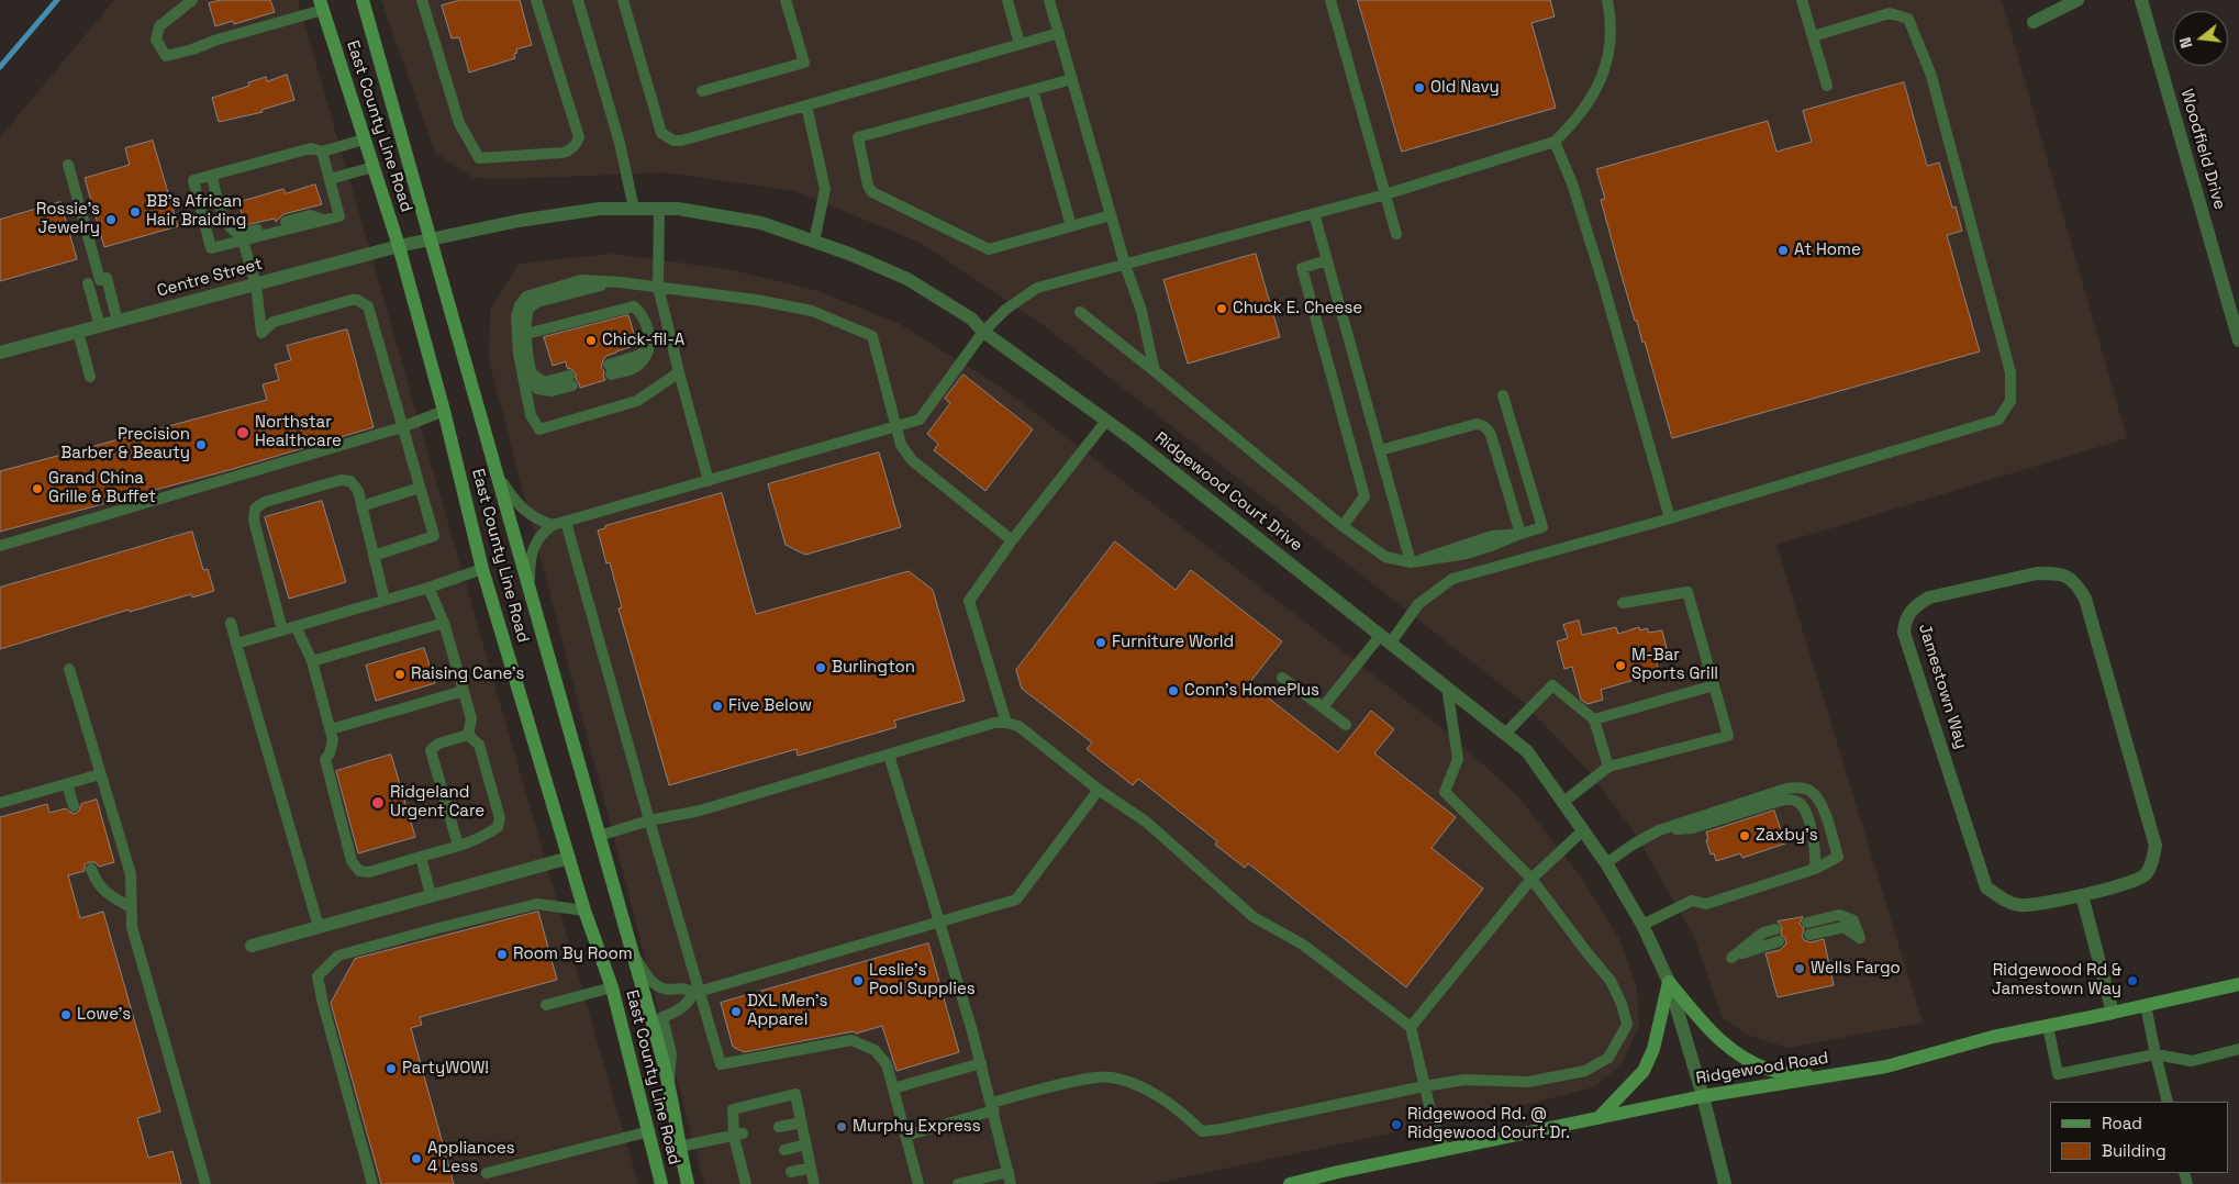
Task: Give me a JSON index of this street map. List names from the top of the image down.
{
  "streets": {
    "main road": ["East County Line Road", "Ridgewood Road"],
    "street": [
      "Woodfield Drive",
      "Centre Street",
      "Ridgewood Court Drive",
      "Jamestown Way"
    ]
  },
  "crossings": [
    ["East County Line Road", "Centre Street"],
    ["East County Line Road", "Ridgewood Court Drive"],
    ["Centre Street", "Ridgewood Court Drive"],
    ["Ridgewood Court Drive", "Ridgewood Road"]
  ],
  "places": [
    "Old Navy",
    "BB’s African Hair Braiding",
    "Rossie’s Jewelry",
    "At Home",
    "Chuck E. Cheese",
    "Chick-fil-A",
    "Northstar Healthcare",
    "Precision Barber & Beauty",
    "Grand China Grille & Buffet",
    "Furniture World",
    "M-Bar Sports Grill",
    "Burlington",
    "Raising Cane's",
    "Conn’s HomePlus",
    "Five Below",
    "Ridgeland Urgent Care",
    "Zaxby's",
    "Room By Room",
    "Wells Fargo",
    "Leslie’s Pool Supplies",
    "Ridgewood Rd & Jamestown Way",
    "DXL Men's Apparel",
    "Lowe's",
    "PartyWOW!",
    "Ridgewood Rd. @ Ridgewood Court Dr.",
    "Murphy Express",
    "Appliances 4 Less"
  ],
  "legend": ["Road", "Building"],
  "north": "left"
}
